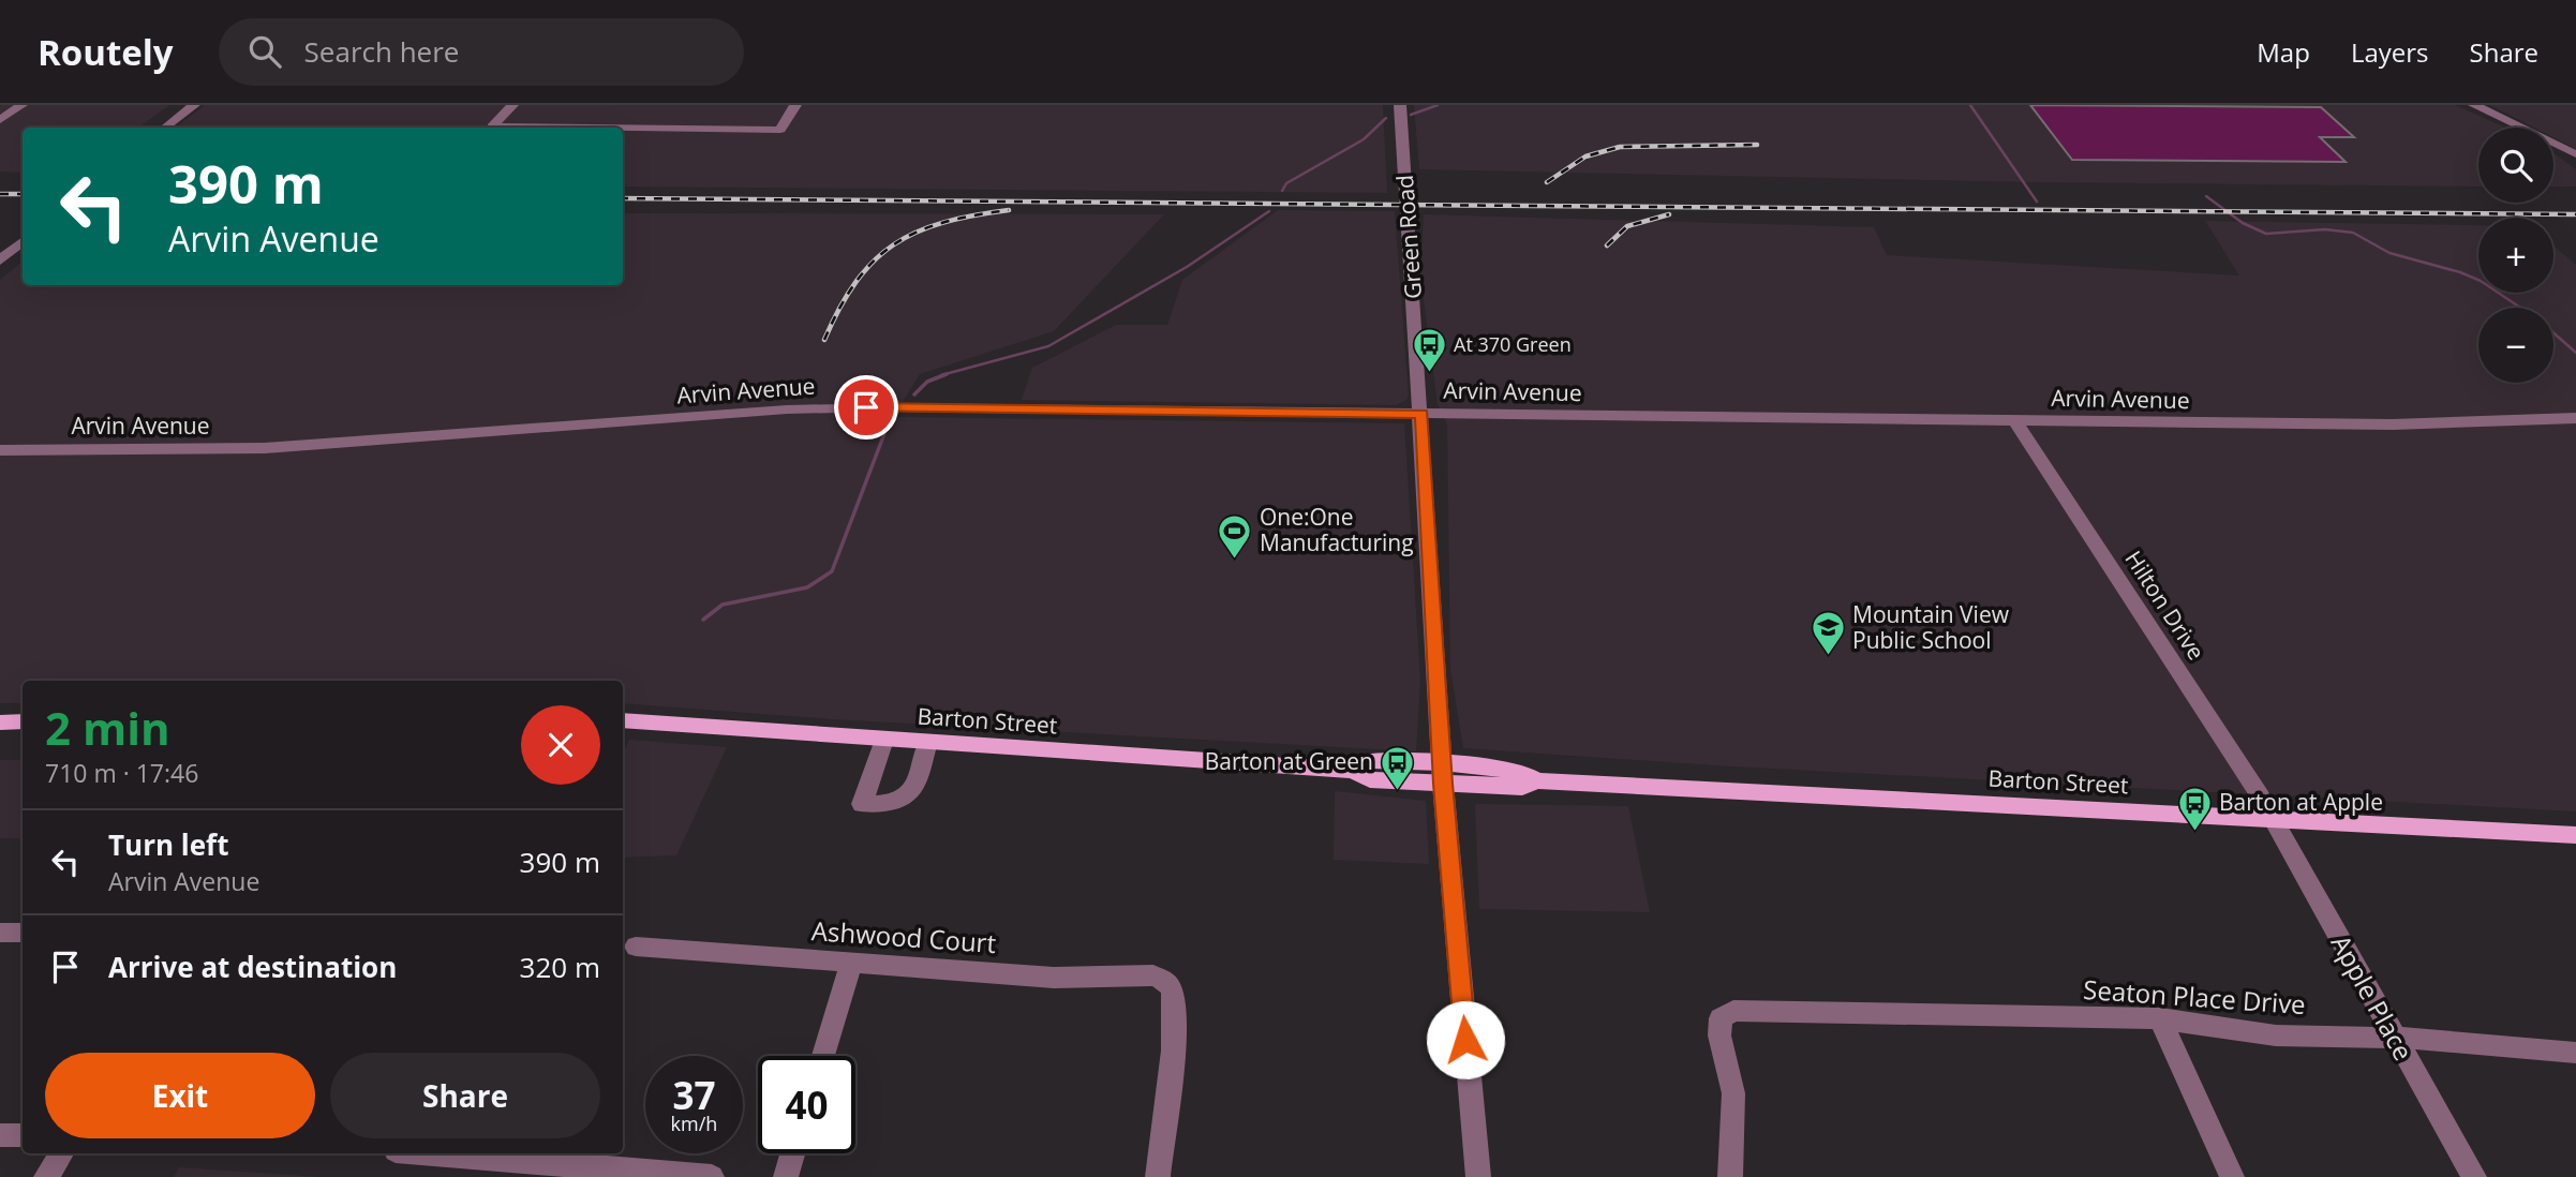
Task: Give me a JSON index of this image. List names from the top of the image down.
{
  "streets": {
    "main road": ["Barton Street"],
    "street": [
      "Green Road",
      "Arvin Avenue",
      "Hilton Drive",
      "Ashwood Court",
      "Seaton Place Drive",
      "Apple Place"
    ]
  },
  "crossings": [
    ["Green Road", "Arvin Avenue"],
    ["Green Road", "Barton Street"],
    ["Arvin Avenue", "Hilton Drive"],
    ["Hilton Drive", "Barton Street"],
    ["Hilton Drive", "Apple Place"],
    ["Barton Street", "Apple Place"],
    ["Seaton Place Drive", "Apple Place"]
  ],
  "places": {
    "bus stop": ["At 370 Green", "Barton at Green", "Barton at Apple"],
    "sports": ["One:One Manufacturing"],
    "school or university": ["Mountain View Public School"]
  },
  "page": {
    "header": "Routely",
    "search": "Search here",
    "nav": ["Map", "Layers", "Share"],
    "map_buttons": ["+", "−"],
    "turn": ["390 m", "Arvin Avenue"],
    "heading": ["2 min", "710 m · 17:46"],
    "list": [
      {
        "name": "Turn left",
        "note": "Arvin Avenue",
        "value": "390 m"
      },
      {
        "name": "Arrive at destination",
        "value": "320 m"
      }
    ],
    "buttons": ["Exit", "Share"],
    "speed": "37 km/h",
    "limit": "40"
  }
}
